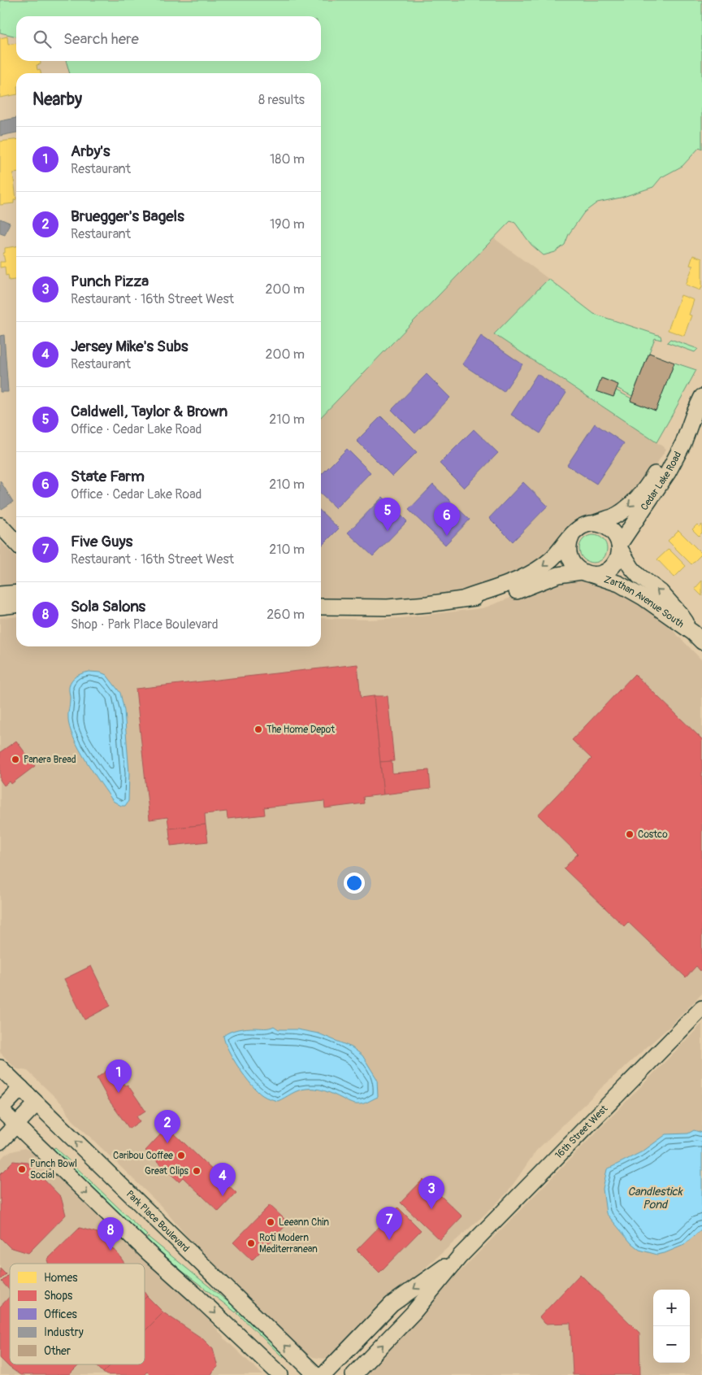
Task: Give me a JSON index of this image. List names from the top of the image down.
{
  "streets": {
    "street": [
      "Cedar Lake Road",
      "Zarthan Avenue South",
      "16th Street West",
      "Park Place Boulevard"
    ]
  },
  "crossings": [
    ["Cedar Lake Road", "Zarthan Avenue South"]
  ],
  "water": ["Candlestick Pond"],
  "places": [
    "The Home Depot",
    "Panera Bread",
    "Costco",
    "Caribou Coffee",
    "Punch Bowl Social",
    "Great Clips",
    "Leeann Chin",
    "Roti Modern Mediterranean"
  ],
  "legend": [
    "Homes",
    "Shops",
    "Offices",
    "Industry",
    "Other"
  ],
  "page": {
    "search": "Search here",
    "heading": ["Nearby", "8 results"],
    "list": [
      {
        "mark": "1",
        "name": "Arby's",
        "note": "Restaurant",
        "value": "180 m"
      },
      {
        "mark": "2",
        "name": "Bruegger's Bagels",
        "note": "Restaurant",
        "value": "190 m"
      },
      {
        "mark": "3",
        "name": "Punch Pizza",
        "note": "Restaurant · 16th Street West",
        "value": "200 m"
      },
      {
        "mark": "4",
        "name": "Jersey Mike's Subs",
        "note": "Restaurant",
        "value": "200 m"
      },
      {
        "mark": "5",
        "name": "Caldwell, Taylor & Brown",
        "note": "Office · Cedar Lake Road",
        "value": "210 m"
      },
      {
        "mark": "6",
        "name": "State Farm",
        "note": "Office · Cedar Lake Road",
        "value": "210 m"
      },
      {
        "mark": "7",
        "name": "Five Guys",
        "note": "Restaurant · 16th Street West",
        "value": "210 m"
      },
      {
        "mark": "8",
        "name": "Sola Salons",
        "note": "Shop · Park Place Boulevard",
        "value": "260 m"
      }
    ],
    "pins": [
      "5",
      "6",
      "1",
      "2",
      "4",
      "3",
      "7",
      "8"
    ],
    "map_buttons": ["+", "−"]
  }
}
